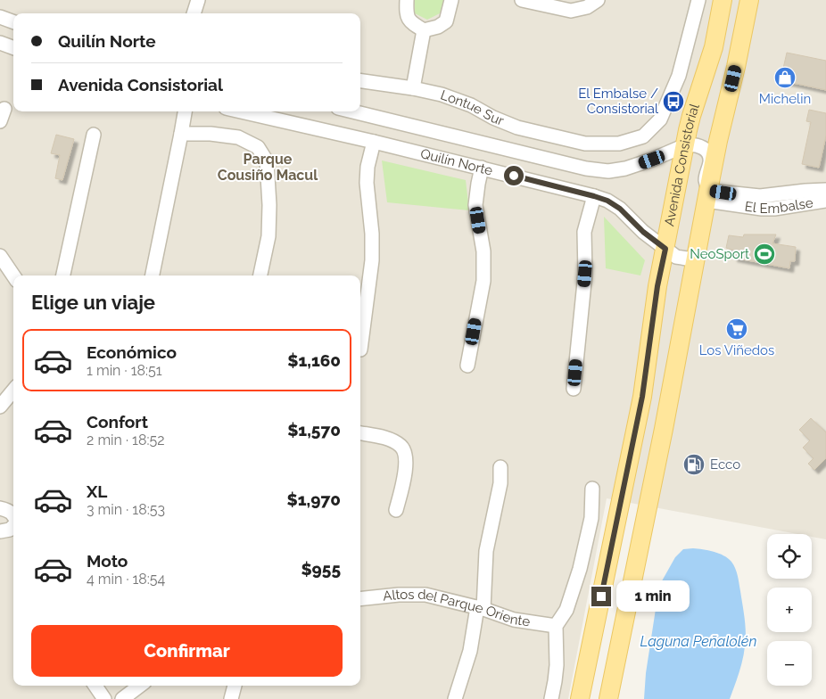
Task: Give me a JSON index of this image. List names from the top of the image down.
{
  "streets": {
    "main road": ["Avenida Consistorial"],
    "street": [
      "Lontue Sur",
      "Quilín Norte",
      "El Embalse",
      "Altos del Parque Oriente"
    ]
  },
  "crossings": [
    ["Quilín Norte", "Avenida Consistorial"]
  ],
  "districts": ["Parque Cousiño Macul"],
  "water": ["Laguna Peñalolén"],
  "places": {
    "shop": ["Michelin"],
    "bus stop": ["El Embalse / Consistorial"],
    "sports": ["NeoSport"],
    "supermarket": ["Los Viñedos"],
    "fuel station": ["Ecco"]
  },
  "page": {
    "banner": ["Quilín Norte", "Avenida Consistorial"],
    "heading": "Elige un viaje",
    "list": [
      {
        "name": "Económico",
        "note": "1 min · 18:51",
        "value": "$1,160"
      },
      {
        "name": "Confort",
        "note": "2 min · 18:52",
        "value": "$1,570"
      },
      {
        "name": "XL",
        "note": "3 min · 18:53",
        "value": "$1,970"
      },
      {
        "name": "Moto",
        "note": "4 min · 18:54",
        "value": "$955"
      }
    ],
    "map_buttons": ["+", "−"],
    "bubble": "1 min",
    "buttons": "Confirmar"
  }
}
